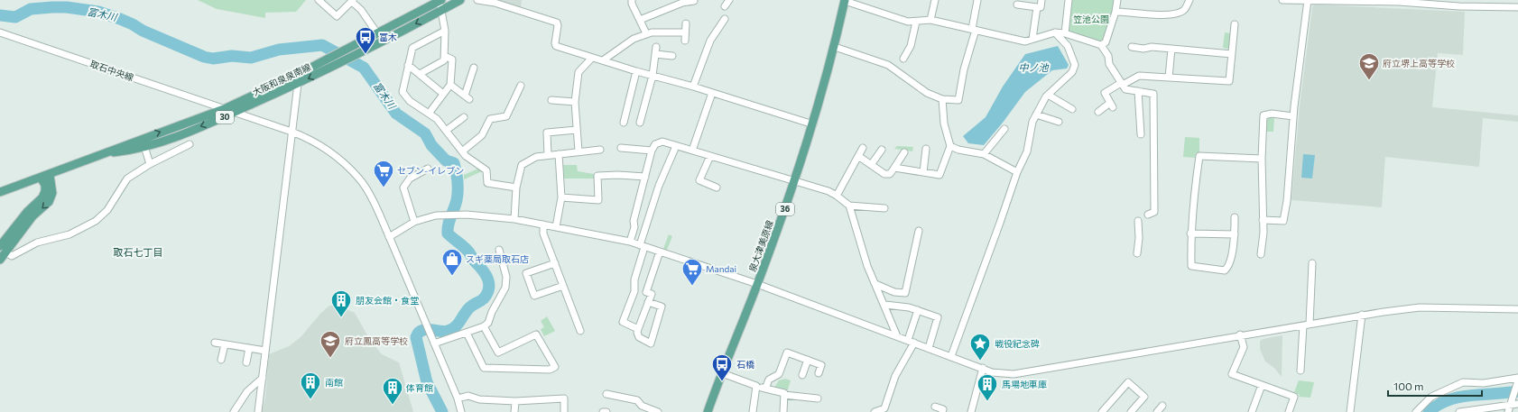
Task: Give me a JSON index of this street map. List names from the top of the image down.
{
  "streets": {
    "main road": [
      "大阪和泉泉南線",
      "30",
      "36",
      "泉大津美原線"
    ],
    "street": ["取石中央線"]
  },
  "crossings": [
    ["取石中央線", "大阪和泉泉南線"]
  ],
  "districts": ["取石七丁目"],
  "water": ["富木川", "中ノ池"],
  "parks": ["笠池公園"],
  "places": {
    "bus stop": ["富木", "石橋"],
    "school or university": ["府立堺上高等学校", "府立鳳高等学校"],
    "supermarket": ["セブン-イレブン", "Mandai"],
    "shop": ["スギ薬局取石店"],
    "building": [
      "朋友会館・食堂",
      "南館",
      "馬場地車庫",
      "体育館"
    ],
    "place": ["戦役紀念碑"]
  },
  "scale_bar": "100 m"
}
